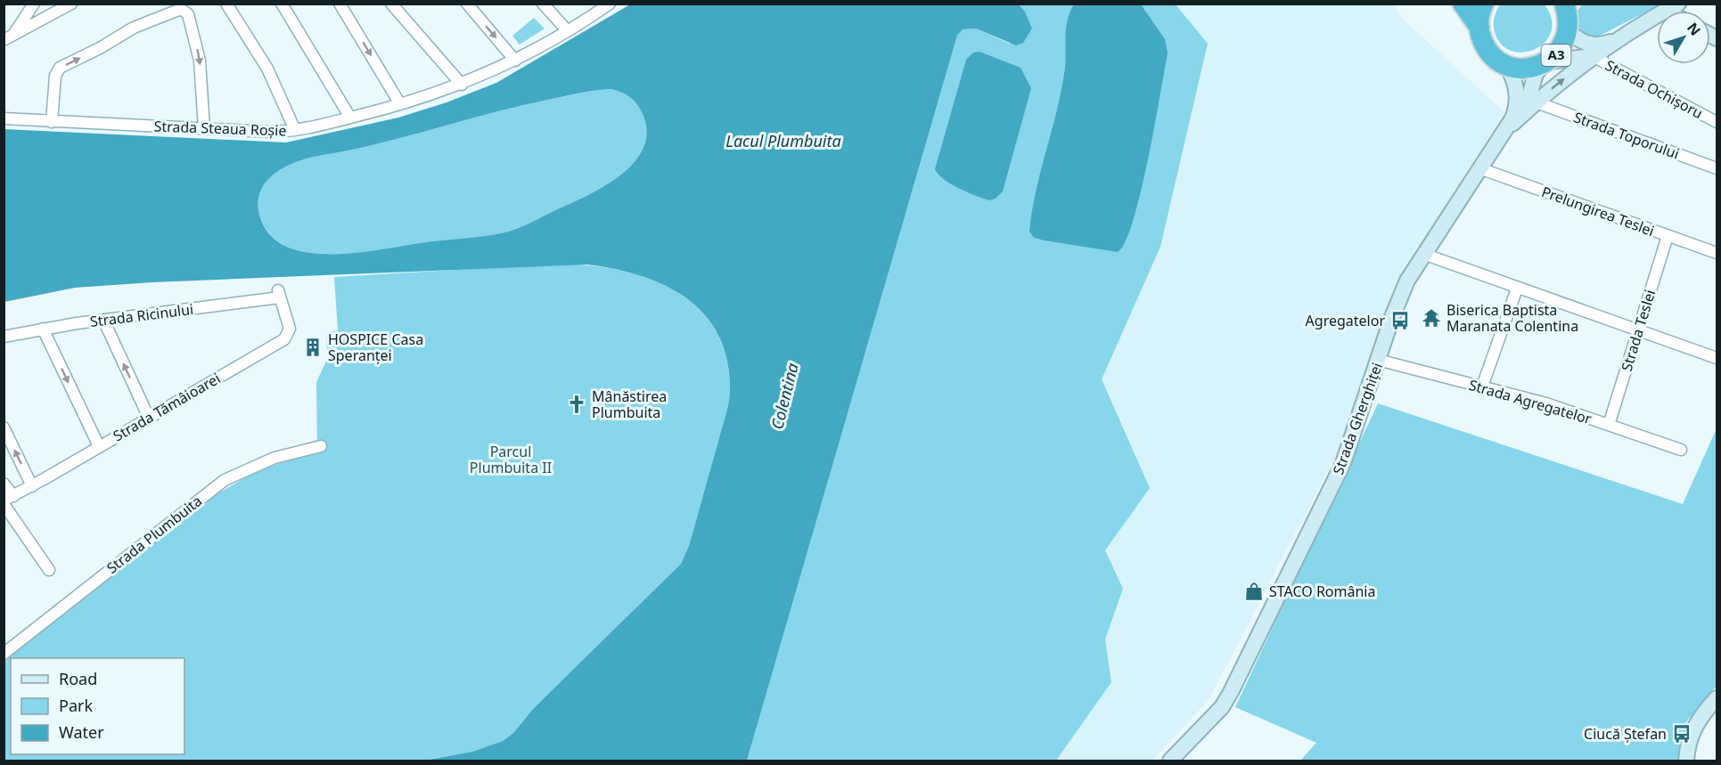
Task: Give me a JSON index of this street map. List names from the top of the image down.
{
  "streets": {
    "highway": ["A3"],
    "main road": ["Strada Gherghiței"],
    "street": [
      "Strada Ochișoru",
      "Strada Steaua Roșie",
      "Strada Toporului",
      "Prelungirea Teslei",
      "Strada Ricinului",
      "Strada Teslei",
      "Strada Agregatelor",
      "Strada Tămâioarei",
      "Strada Plumbuita"
    ]
  },
  "crossings": [
    ["A3", "Strada Gherghiței"],
    ["Strada Ochișoru", "Strada Gherghiței"],
    ["Strada Toporului", "Strada Gherghiței"],
    ["Prelungirea Teslei", "Strada Teslei"],
    ["Prelungirea Teslei", "Strada Gherghiței"],
    ["Strada Ricinului", "Strada Tămâioarei"],
    ["Strada Teslei", "Strada Agregatelor"],
    ["Strada Agregatelor", "Strada Gherghiței"]
  ],
  "water": ["Lacul Plumbuita", "Colentina"],
  "parks": ["Parcul Plumbuita II"],
  "places": {
    "temple": ["Biserica Baptista Maranata Colentina"],
    "bus stop": ["Agregatelor", "Ciucă Ștefan"],
    "building": ["HOSPICE Casa Speranței"],
    "church": ["Mânăstirea Plumbuita"],
    "shop": ["STACO România"]
  },
  "legend": ["Road", "Park", "Water"],
  "north": "top right"
}
